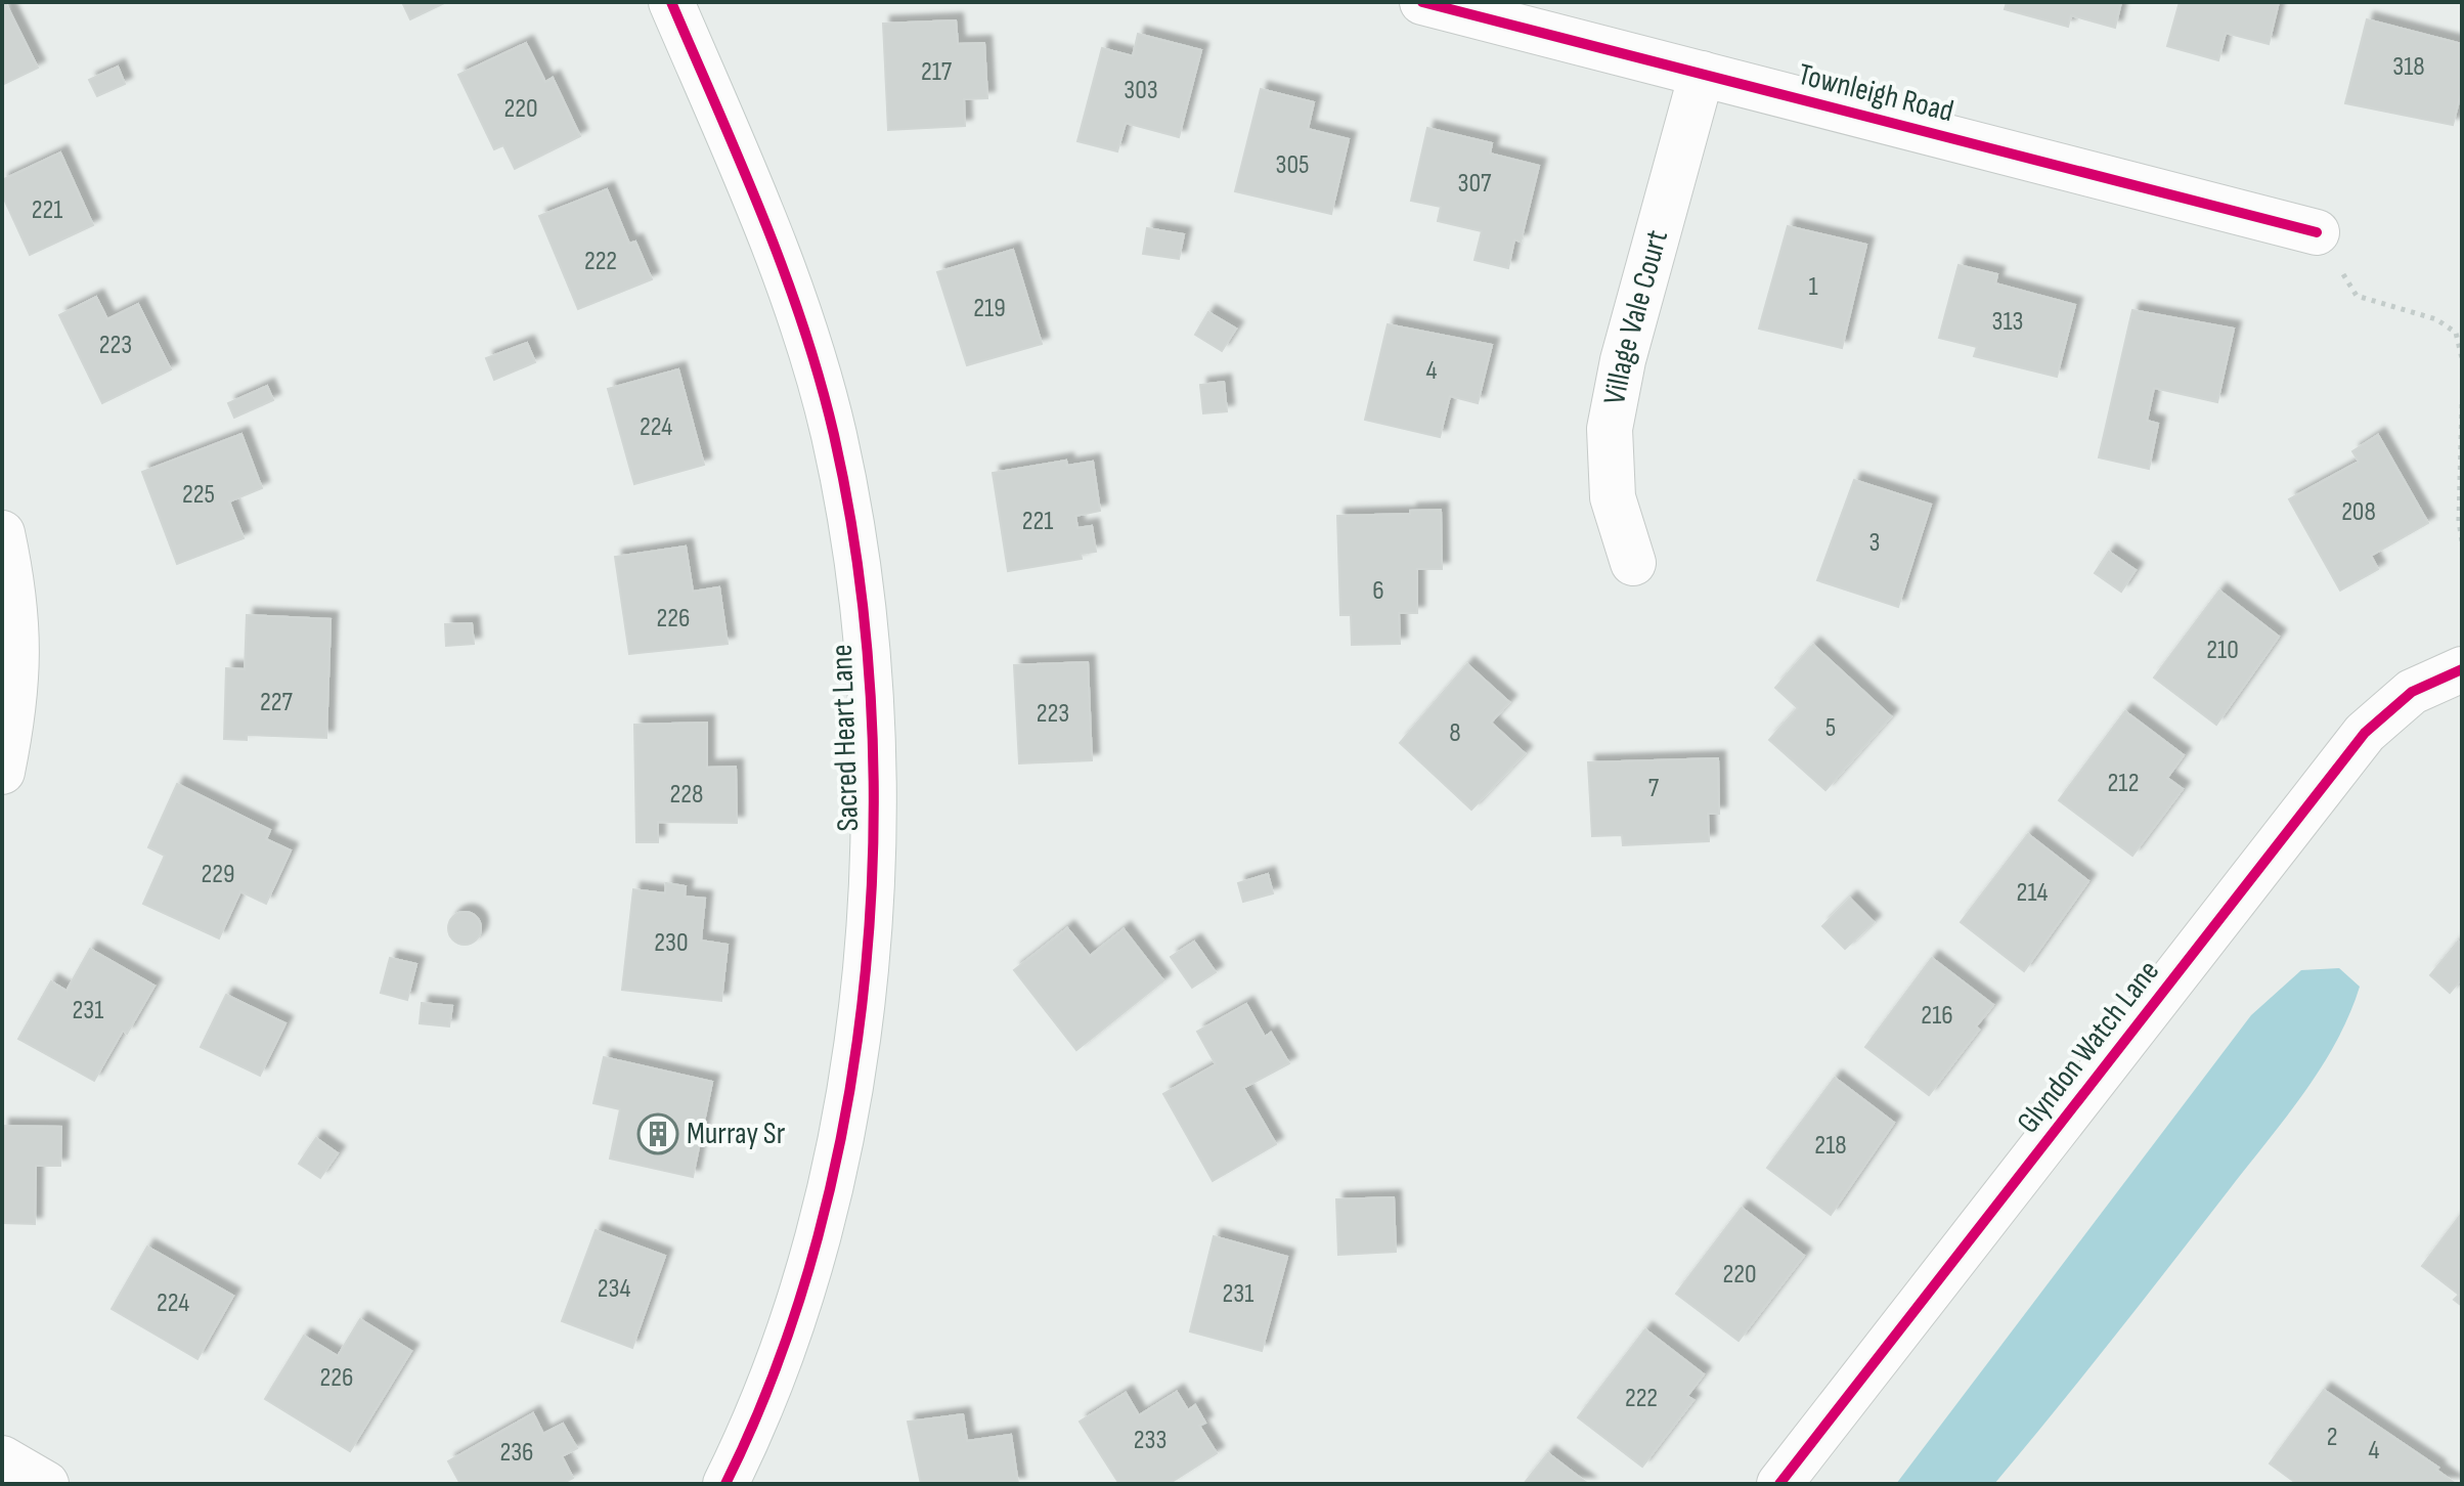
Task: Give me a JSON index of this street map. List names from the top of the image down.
{
  "streets": {
    "street": [
      "Townleigh Road",
      "Village Vale Court",
      "Sacred Heart Lane",
      "Glyndon Watch Lane"
    ]
  },
  "crossings": [
    ["Townleigh Road", "Village Vale Court"]
  ],
  "places": {
    "building": ["Murray Sr"]
  },
  "house_numbers": [
    "318",
    "217",
    "303",
    "220",
    "305",
    "307",
    "221",
    "222",
    "1",
    "219",
    "313",
    "223",
    "4",
    "224",
    "225",
    "208",
    "221",
    "3",
    "6",
    "226",
    "210",
    "227",
    "223",
    "5",
    "8",
    "212",
    "7",
    "228",
    "229",
    "214",
    "230",
    "231",
    "216",
    "218",
    "220",
    "234",
    "231",
    "224",
    "226",
    "222",
    "2",
    "233",
    "4",
    "236"
  ]
}
